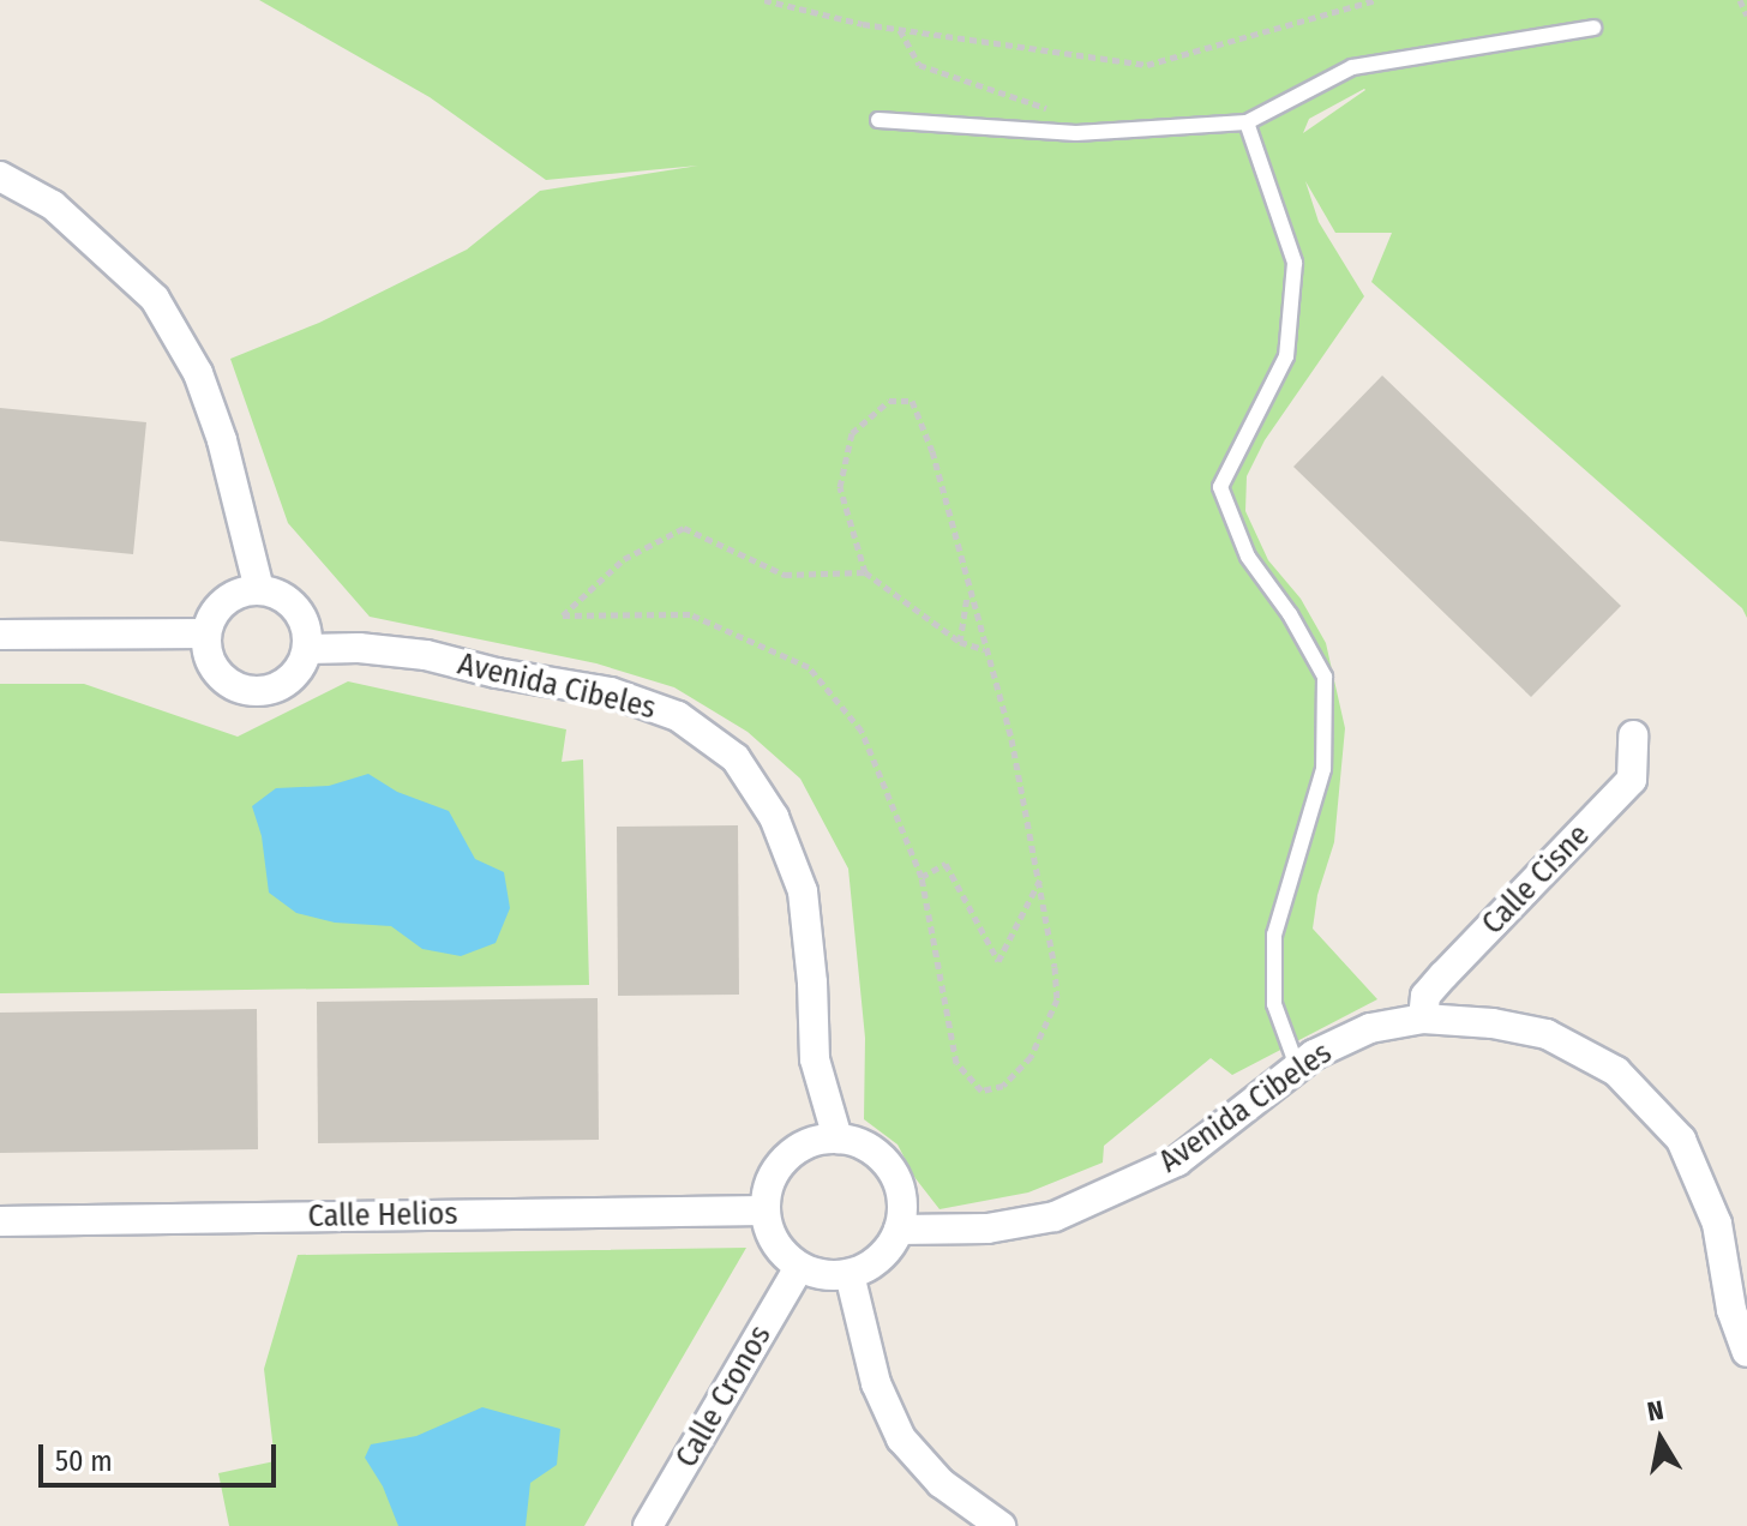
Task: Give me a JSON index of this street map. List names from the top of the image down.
{
  "streets": {
    "street": [
      "Avenida Cibeles",
      "Calle Cisne",
      "Calle Helios",
      "Calle Cronos"
    ]
  },
  "crossings": [
    ["Avenida Cibeles", "Calle Cisne"],
    ["Avenida Cibeles", "Calle Helios"],
    ["Avenida Cibeles", "Calle Cronos"],
    ["Calle Helios", "Calle Cronos"]
  ],
  "scale_bar": "50 m",
  "north": "top"
}
